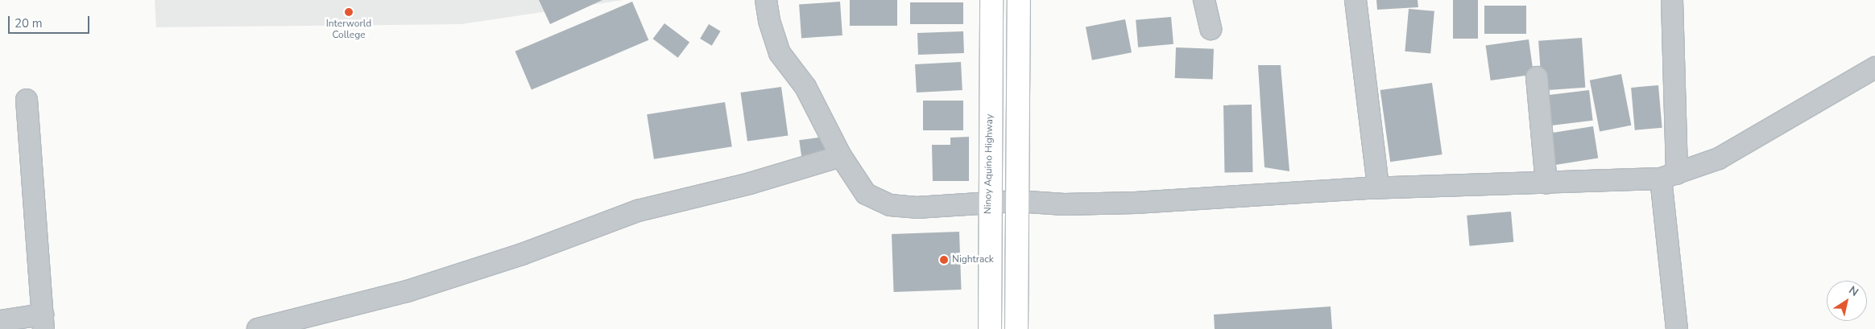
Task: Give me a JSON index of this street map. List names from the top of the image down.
{
  "streets": {
    "main road": ["Ninoy Aquino Highway"]
  },
  "places": ["Interworld College", "Nightrack"],
  "scale_bar": "20 m",
  "north": "top right"
}
